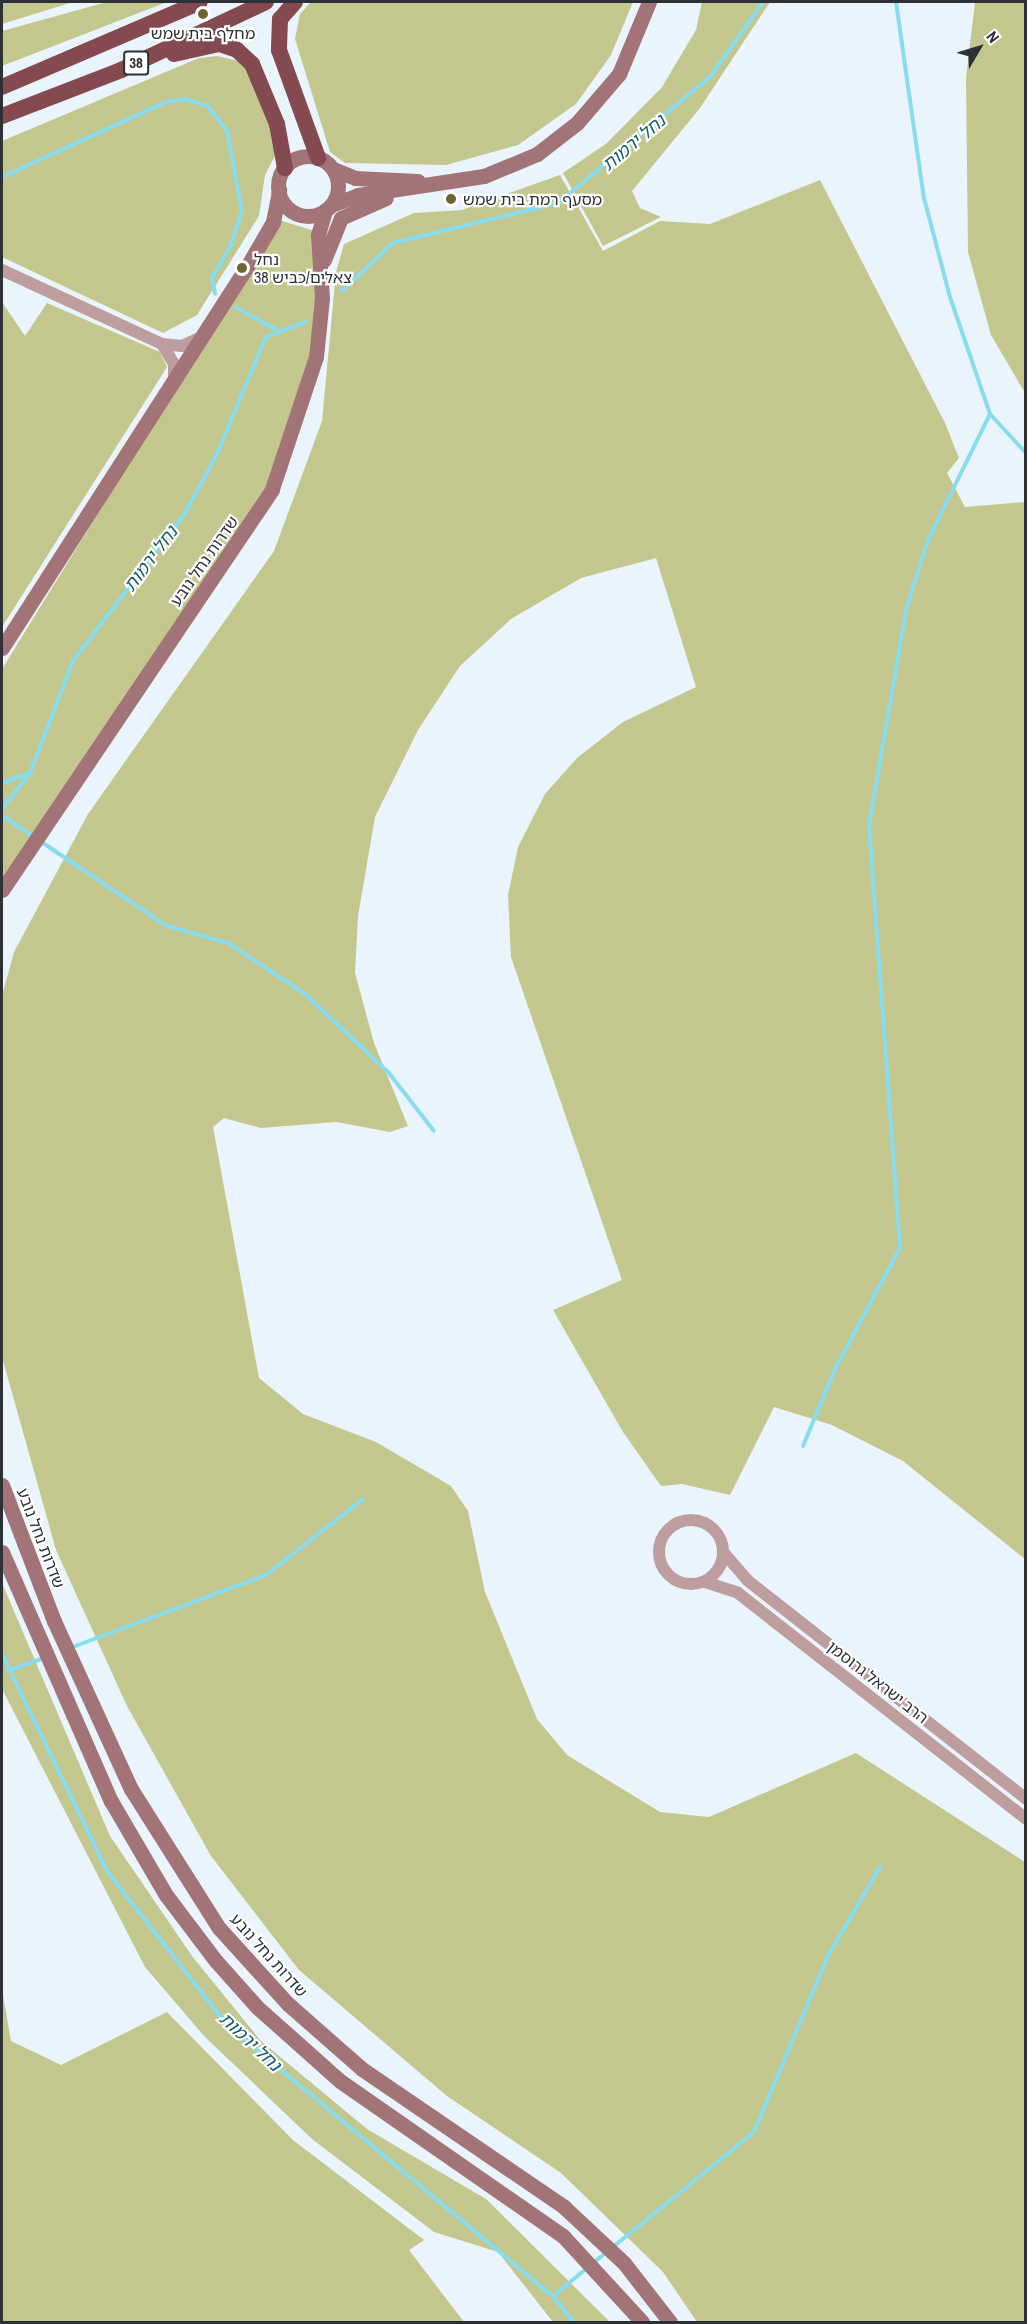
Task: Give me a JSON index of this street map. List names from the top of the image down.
{
  "streets": {
    "highway": ["38"],
    "main road": ["שדרות נחל נובע"],
    "street": ["הרב ישראל גרוסמן"]
  },
  "water": ["נחל ירמות"],
  "places": ["מחלף בית שמש", "מסעף רמת בית שמש", "נחל צאלים/כביש 38"],
  "north": "top right"
}
